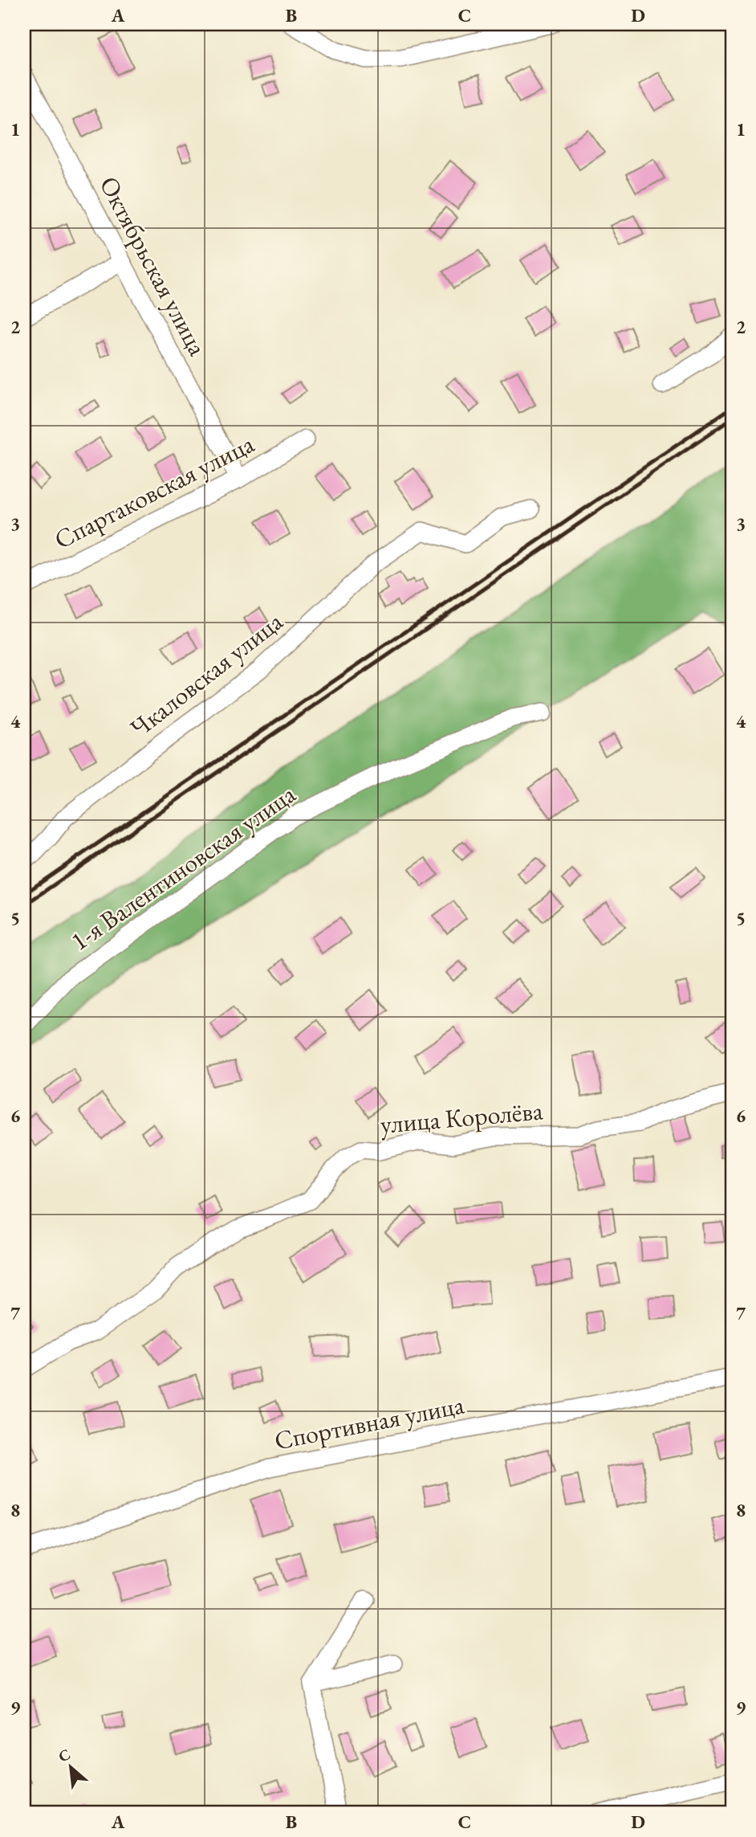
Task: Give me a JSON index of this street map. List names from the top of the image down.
{
  "streets": {
    "street": [
      "Октябрьская улица",
      "Спартаковская улица",
      "Чкаловская улица",
      "1-я Валентиновская улица",
      "улица Королёва",
      "Спортивная улица"
    ]
  },
  "crossings": [
    ["Октябрьская улица", "Спартаковская улица"]
  ],
  "north": "top left",
  "grid": {
    "columns": [
      "A",
      "B",
      "C",
      "D"
    ],
    "rows": [
      "1",
      "2",
      "3",
      "4",
      "5",
      "6",
      "7",
      "8",
      "9"
    ]
  }
}
